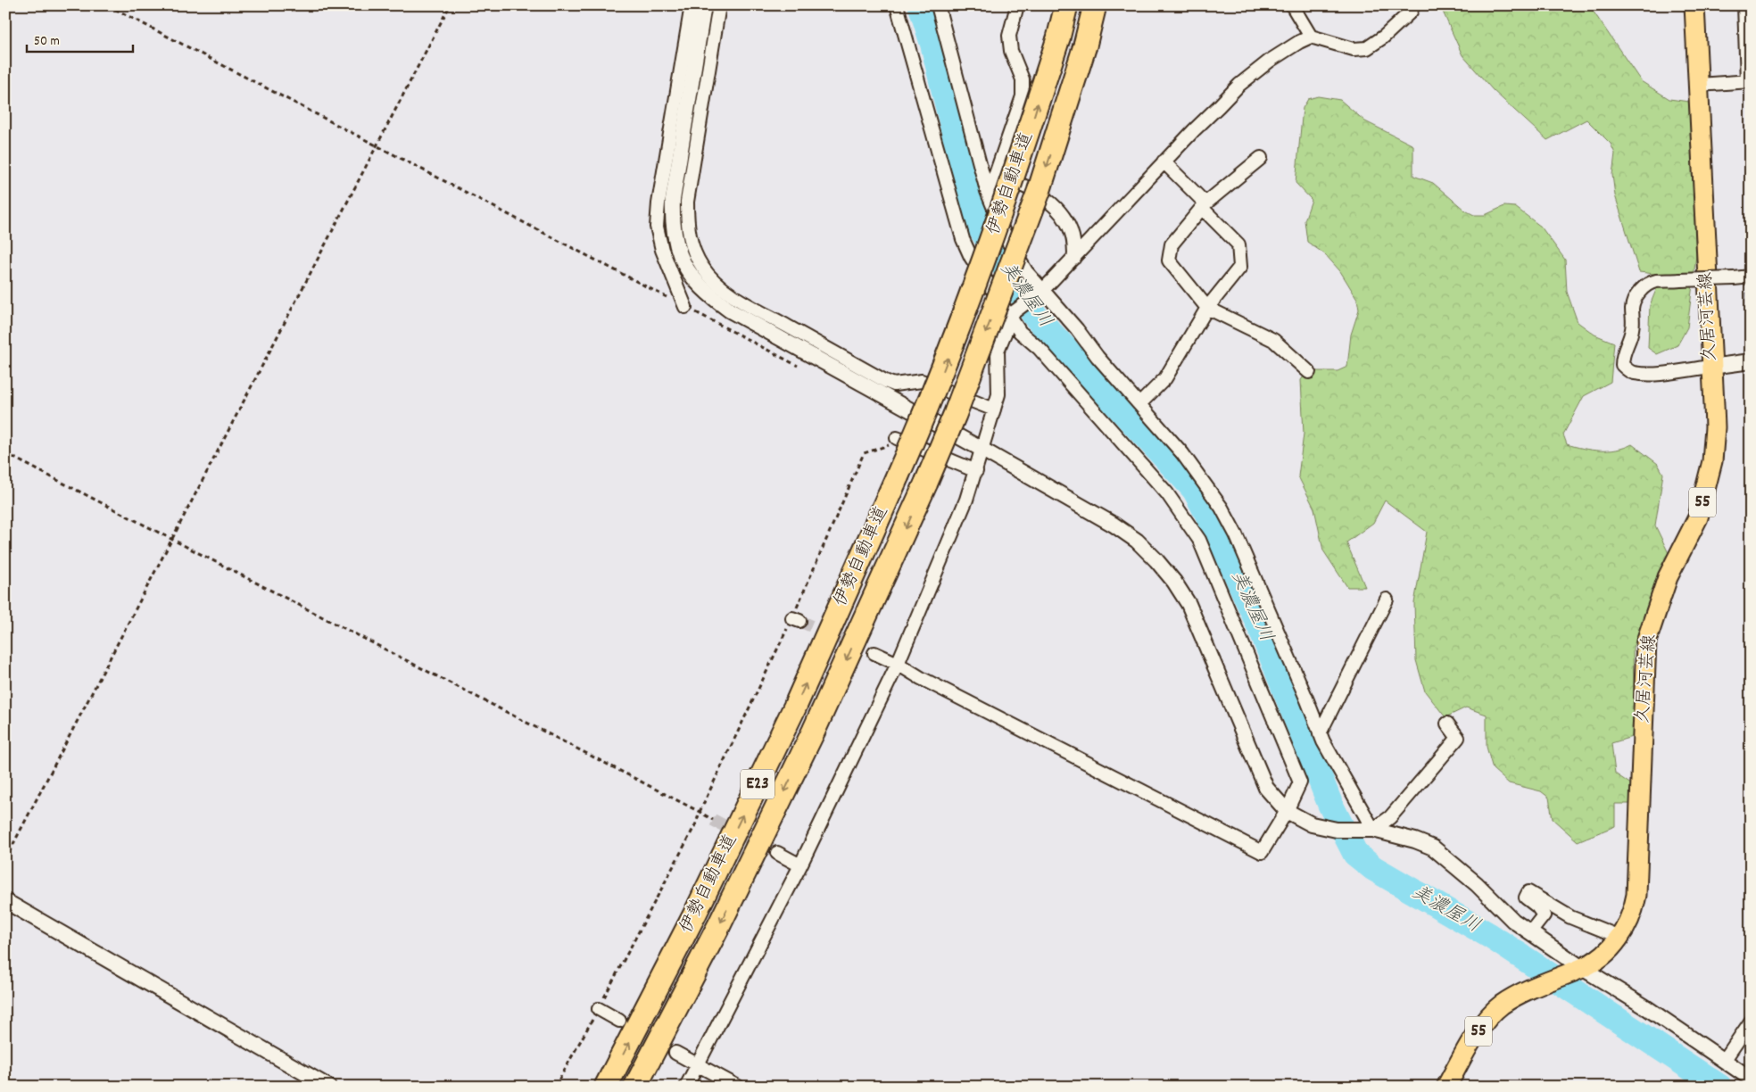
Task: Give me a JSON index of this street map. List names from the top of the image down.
{
  "streets": {
    "highway": ["伊勢自動車道", "E23"],
    "main road": ["久居河芸線", "55"]
  },
  "water": ["美濃屋川"],
  "scale_bar": "50 m"
}
